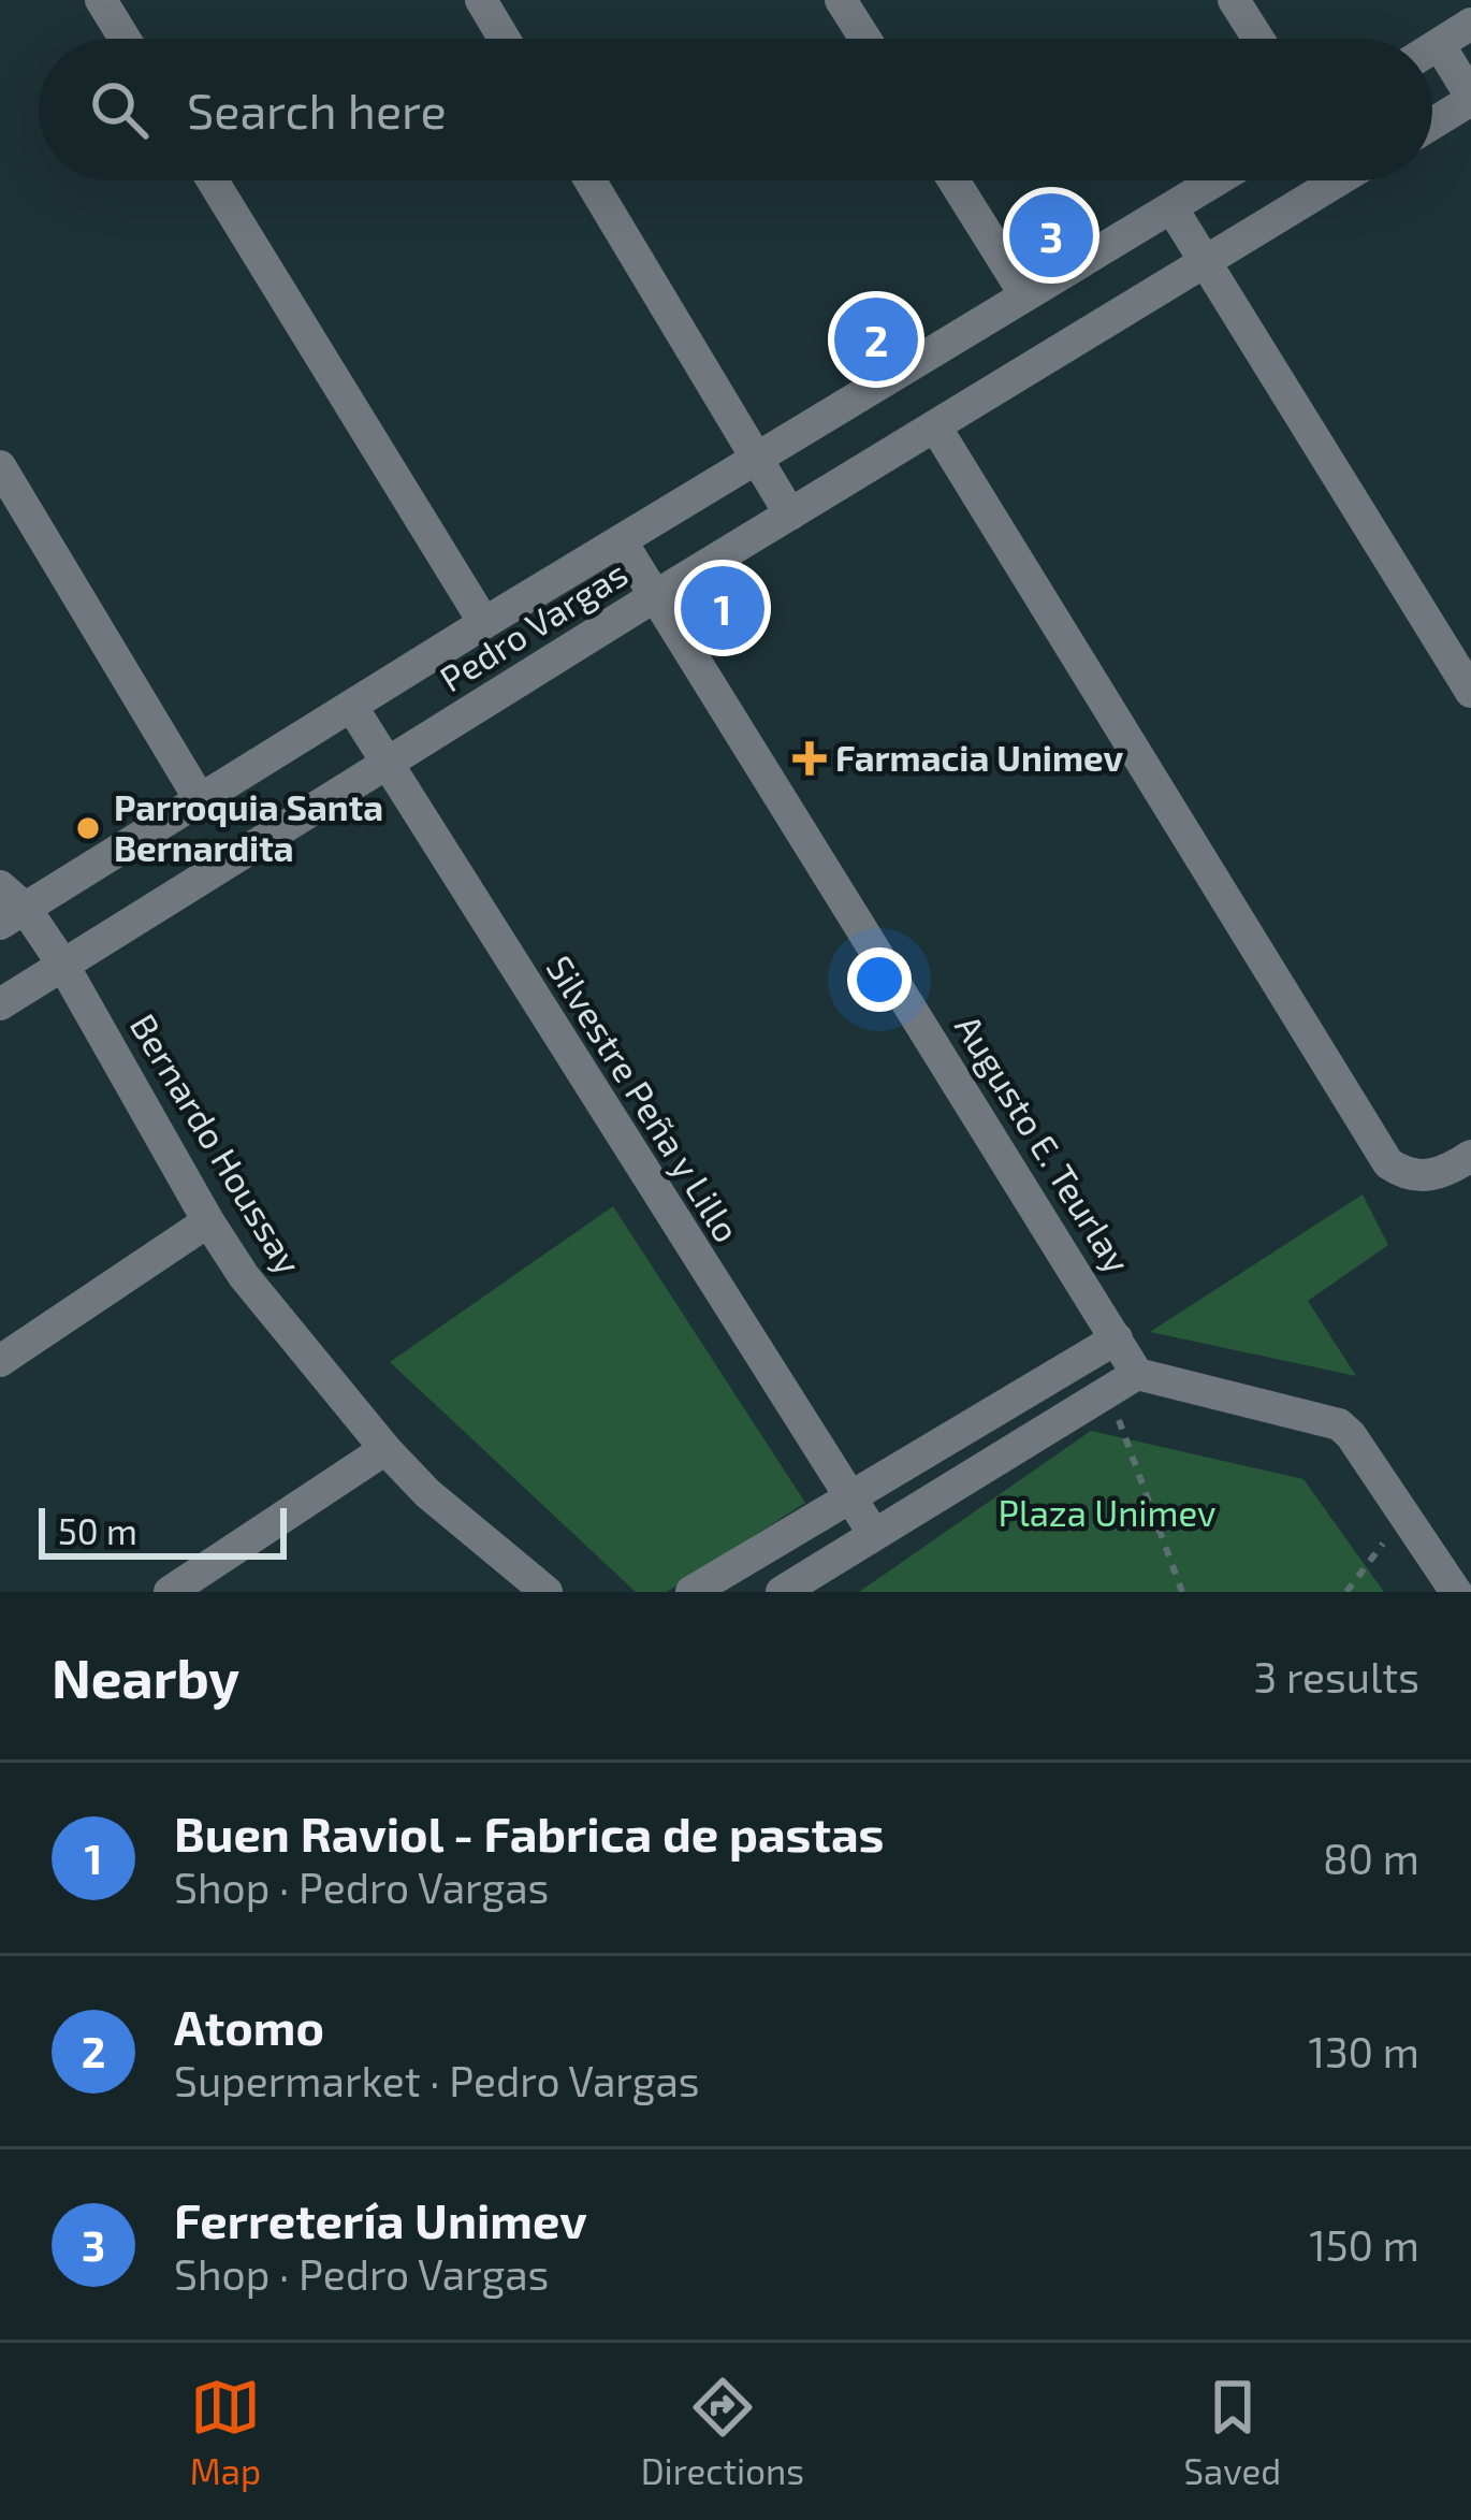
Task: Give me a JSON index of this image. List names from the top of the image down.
{
  "streets": {
    "street": [
      "Pedro Vargas",
      "Silvestre Peña y Lillo",
      "Bernardo Houssay",
      "Augusto E. Teurlay"
    ]
  },
  "crossings": [
    ["Pedro Vargas", "Silvestre Peña y Lillo"],
    ["Pedro Vargas", "Bernardo Houssay"],
    ["Pedro Vargas", "Augusto E. Teurlay"]
  ],
  "parks": ["Plaza Unimev"],
  "places": {
    "health": ["Farmacia Unimev"],
    "other": ["Parroquia Santa Bernardita"]
  },
  "scale_bar": "50 m",
  "page": {
    "search": "Search here",
    "pins": ["3", "2", "1"],
    "scale": "50 m",
    "heading": ["Nearby", "3 results"],
    "list": [
      {
        "mark": "1",
        "name": "Buen Raviol - Fabrica de pastas",
        "note": "Shop · Pedro Vargas",
        "value": "80 m"
      },
      {
        "mark": "2",
        "name": "Atomo",
        "note": "Supermarket · Pedro Vargas",
        "value": "130 m"
      },
      {
        "mark": "3",
        "name": "Ferretería Unimev",
        "note": "Shop · Pedro Vargas",
        "value": "150 m"
      }
    ],
    "nav": ["Map", "Directions", "Saved"]
  }
}
